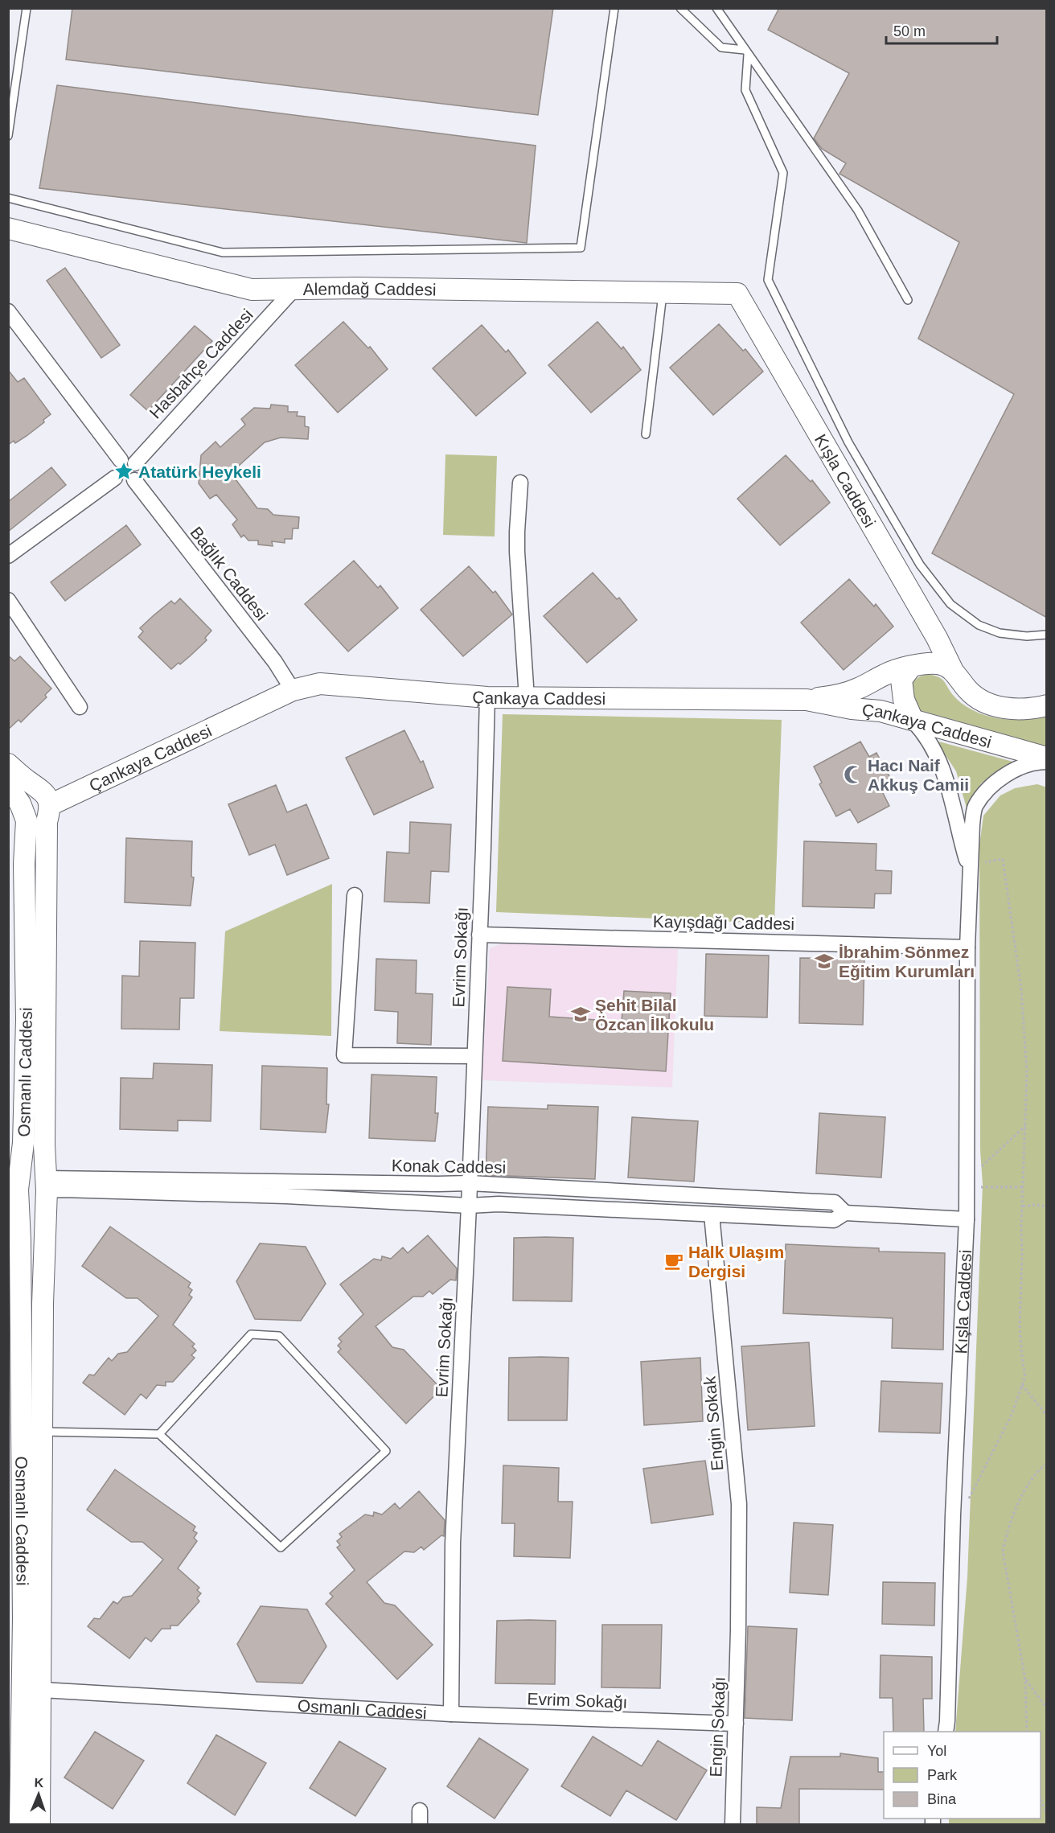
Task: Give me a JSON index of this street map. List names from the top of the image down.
{
  "streets": {
    "main road": [
      "Alemdağ Caddesi",
      "Kışla Caddesi",
      "Çankaya Caddesi",
      "Osmanlı Caddesi"
    ],
    "street": [
      "Hasbahçe Caddesi",
      "Bağlık Caddesi",
      "Kayışdağı Caddesi",
      "Evrim Sokağı",
      "Konak Caddesi",
      "Engin Sokak",
      "Engin Sokağı"
    ]
  },
  "crossings": [
    ["Alemdağ Caddesi", "Hasbahçe Caddesi"],
    ["Alemdağ Caddesi", "Kışla Caddesi"],
    ["Hasbahçe Caddesi", "Bağlık Caddesi"],
    ["Kışla Caddesi", "Kayışdağı Caddesi"],
    ["Kışla Caddesi", "Konak Caddesi"],
    ["Bağlık Caddesi", "Çankaya Caddesi"],
    ["Çankaya Caddesi", "Evrim Sokağı"],
    ["Çankaya Caddesi", "Osmanlı Caddesi"],
    ["Kayışdağı Caddesi", "Evrim Sokağı"],
    ["Evrim Sokağı", "Osmanlı Caddesi"],
    ["Evrim Sokağı", "Konak Caddesi"],
    ["Evrim Sokağı", "Engin Sokağı"],
    ["Osmanlı Caddesi", "Konak Caddesi"],
    ["Konak Caddesi", "Engin Sokak"],
    ["Engin Sokak", "Engin Sokağı"]
  ],
  "places": {
    "place": ["Atatürk Heykeli"],
    "mosque": ["Hacı Naif Akkuş Camii"],
    "school or university": ["İbrahim Sönmez Eğitim Kurumları", "Şehit Bilal Özcan İlkokulu"],
    "cafe": ["Halk Ulaşım Dergisi"]
  },
  "legend": ["Yol", "Park", "Bina"],
  "scale_bar": "50 m",
  "north": "top"
}
